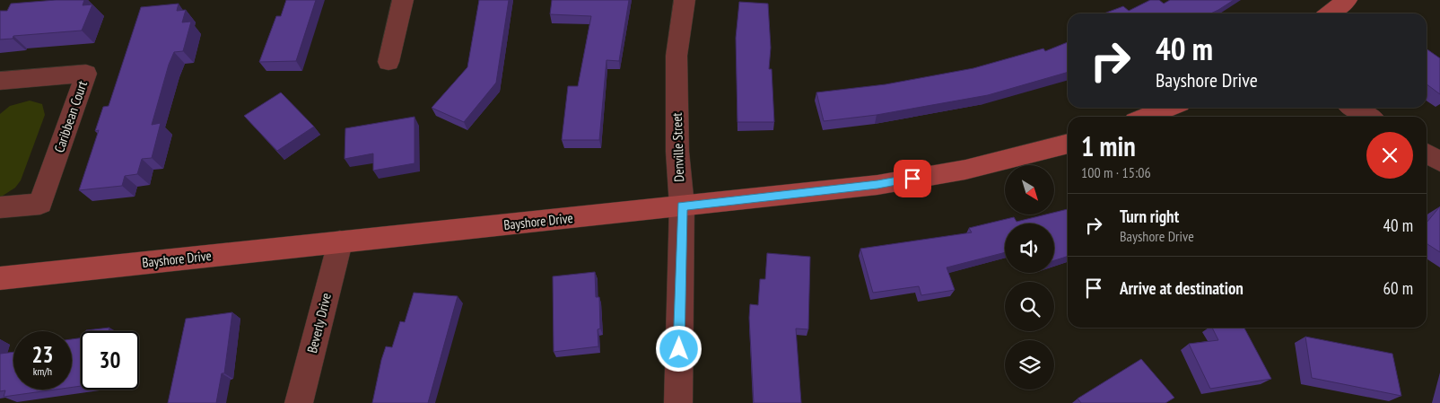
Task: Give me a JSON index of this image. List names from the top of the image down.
{
  "streets": {
    "street": [
      "Caribbean Court",
      "Denville Street",
      "Bayshore Drive",
      "Beverly Drive"
    ]
  },
  "crossings": [
    ["Denville Street", "Bayshore Drive"],
    ["Bayshore Drive", "Beverly Drive"]
  ],
  "north": "bottom right",
  "page": {
    "turn": ["40 m", "Bayshore Drive"],
    "heading": ["1 min", "100 m · 15:06"],
    "list": [
      {
        "name": "Turn right",
        "note": "Bayshore Drive",
        "value": "40 m"
      },
      {
        "name": "Arrive at destination",
        "value": "60 m"
      }
    ],
    "speed": "23 km/h",
    "limit": "30"
  }
}
